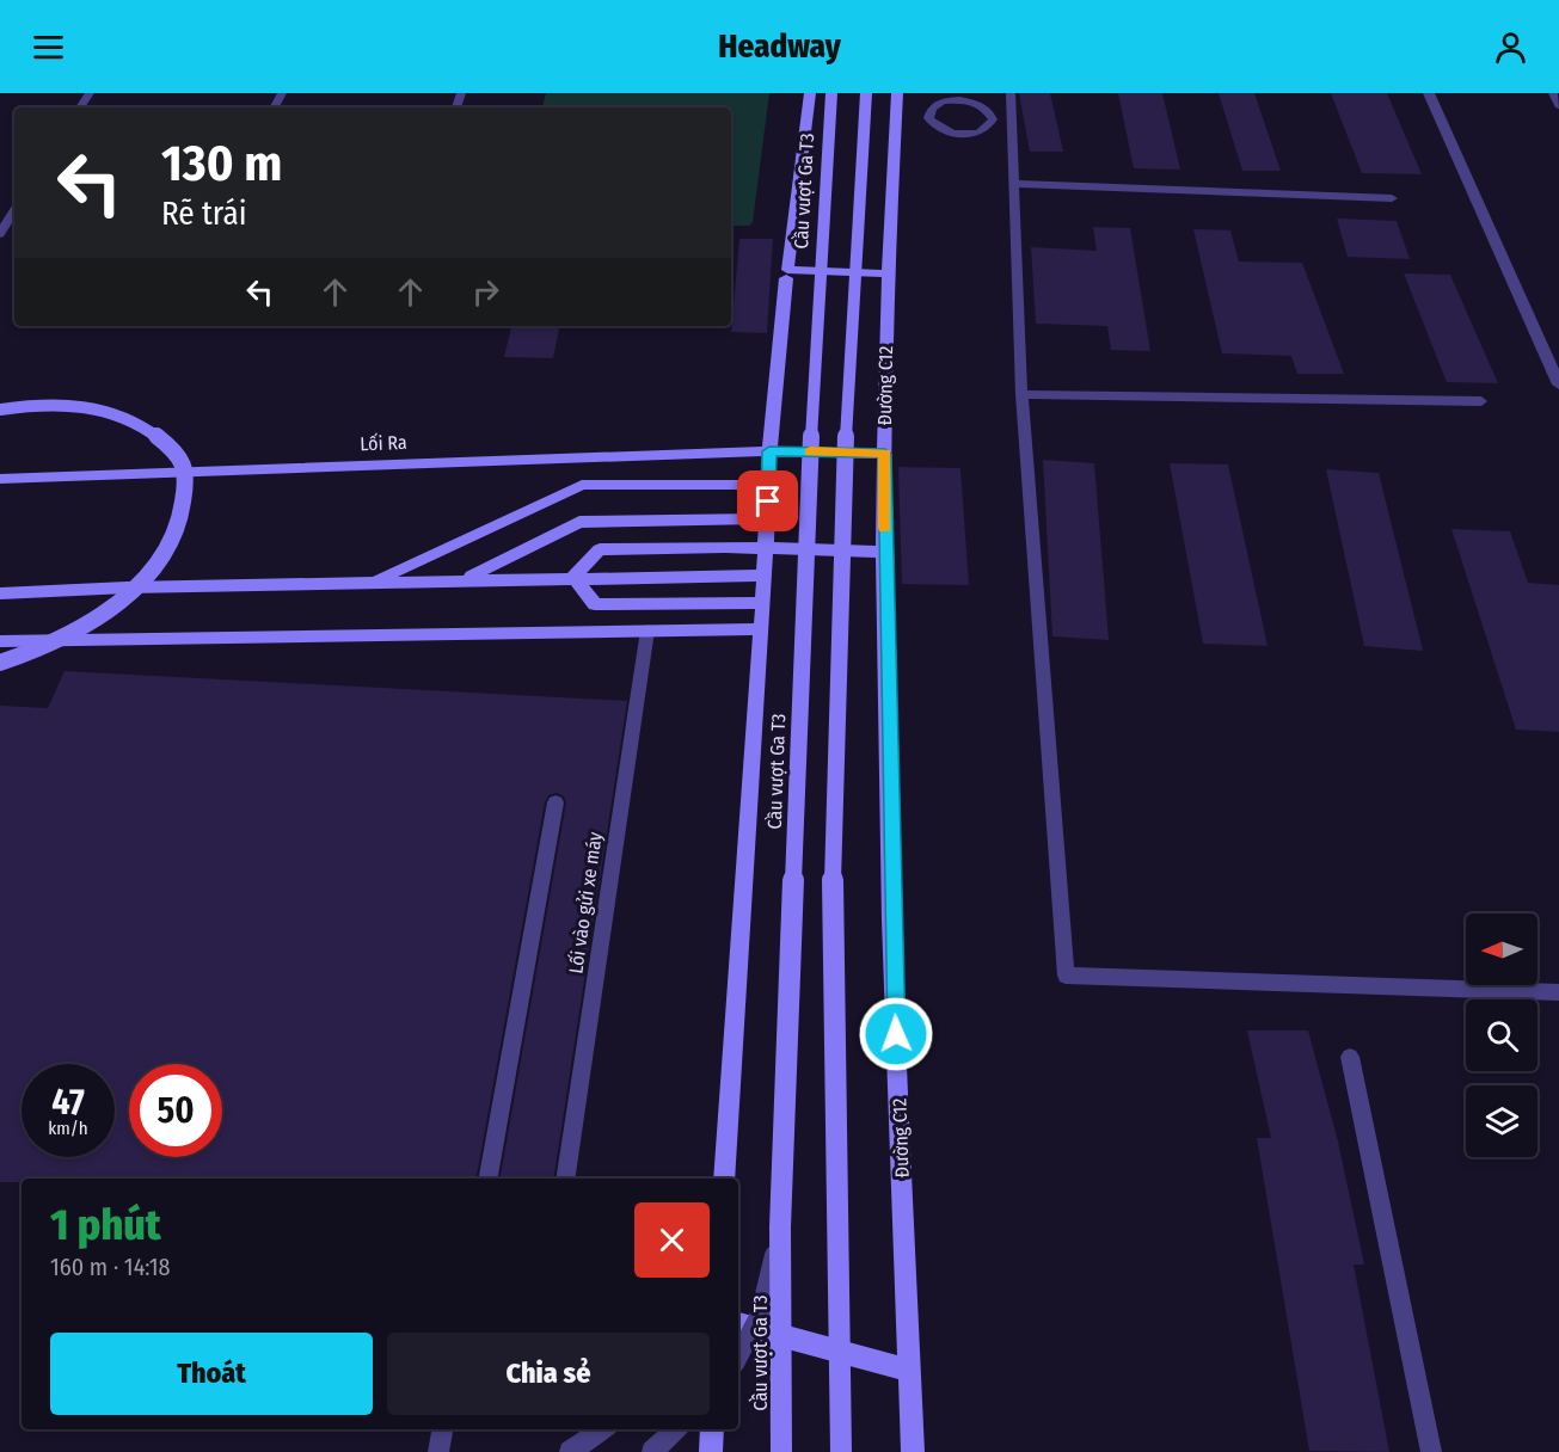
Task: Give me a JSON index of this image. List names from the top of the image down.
{
  "streets": {
    "main road": ["Cầu vượt Ga T3", "Đường C12", "Lối Ra"],
    "lane": ["Lối vào gửi xe máy"]
  },
  "crossings": [
    ["Đường C12", "Lối Ra"]
  ],
  "north": "left",
  "page": {
    "header": "Headway",
    "turn": ["130 m", "Rẽ trái"],
    "speed": "47 km/h",
    "limit": "50",
    "heading": ["1 phút", "160 m · 14:18"],
    "buttons": ["Thoát", "Chia sẻ"]
  }
}
